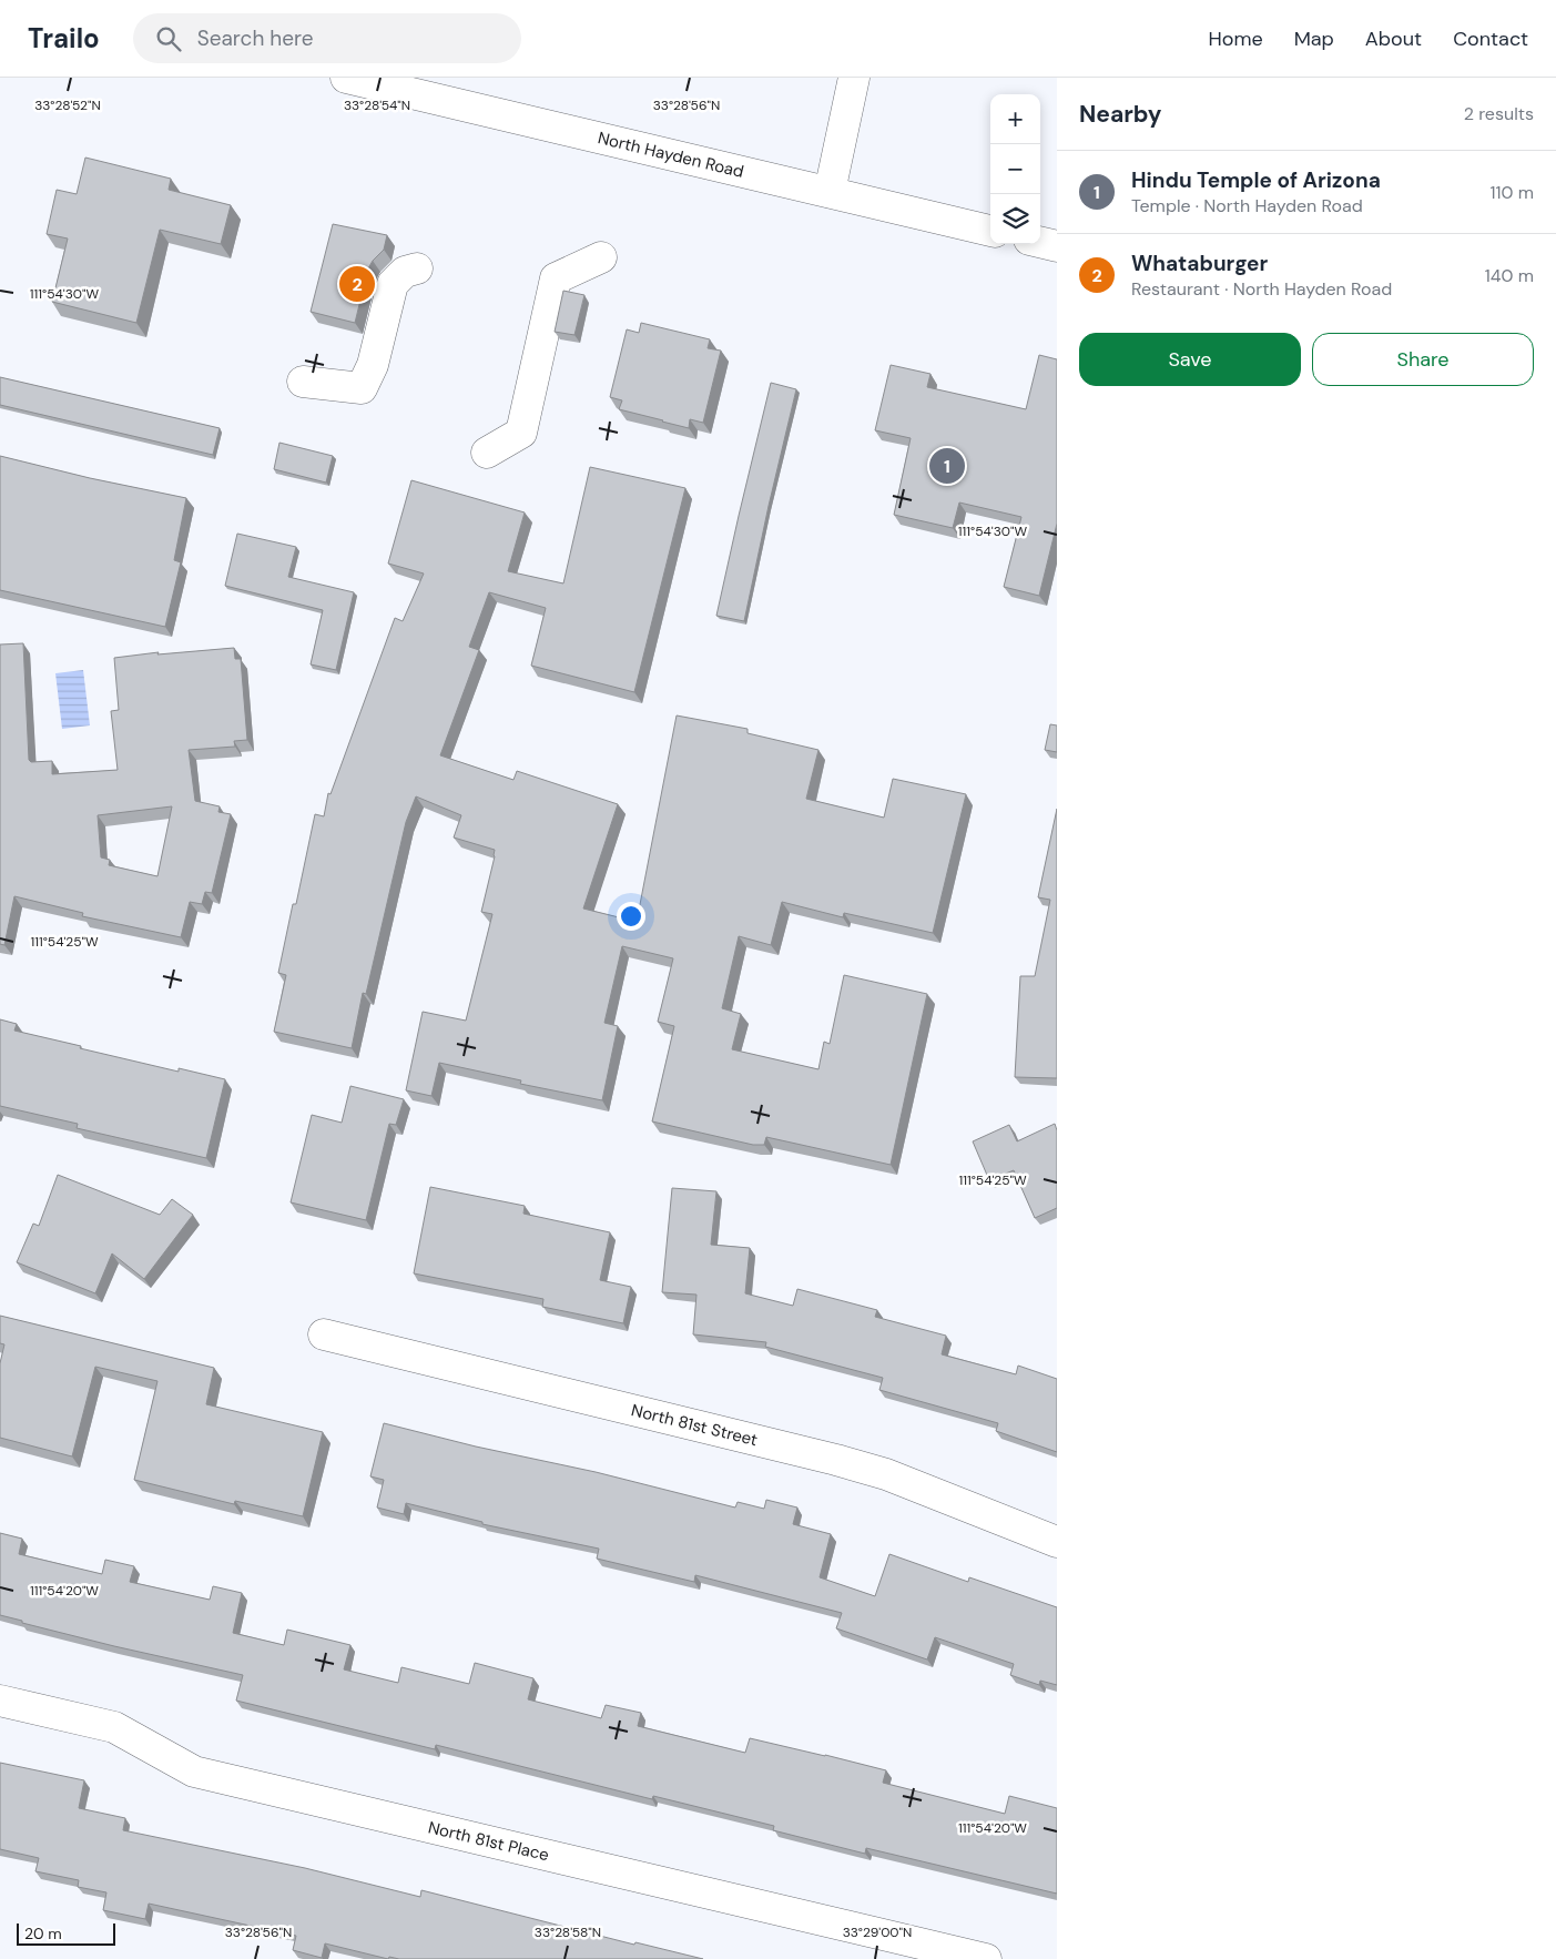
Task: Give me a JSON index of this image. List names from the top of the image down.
{
  "streets": {
    "street": ["North Hayden Road", "North 81st Street", "North 81st Place"]
  },
  "scale_bar": "20 m",
  "page": {
    "header": "Trailo",
    "search": "Search here",
    "nav": [
      "Home",
      "Map",
      "About",
      "Contact"
    ],
    "heading": ["Nearby", "2 results"],
    "map_buttons": ["+", "−"],
    "list": [
      {
        "mark": "1",
        "name": "Hindu Temple of Arizona",
        "note": "Temple · North Hayden Road",
        "value": "110 m"
      },
      {
        "mark": "2",
        "name": "Whataburger",
        "note": "Restaurant · North Hayden Road",
        "value": "140 m"
      }
    ],
    "pins": ["2", "1"],
    "buttons": ["Save", "Share"],
    "scale": "20 m"
  },
  "coordinates": [
    "33°28'52\"N",
    "33°28'54\"N",
    "33°28'56\"N",
    "111°54'30\"W",
    "111°54'25\"W",
    "111°54'20\"W",
    "33°28'58\"N",
    "33°29'00\"N"
  ]
}
